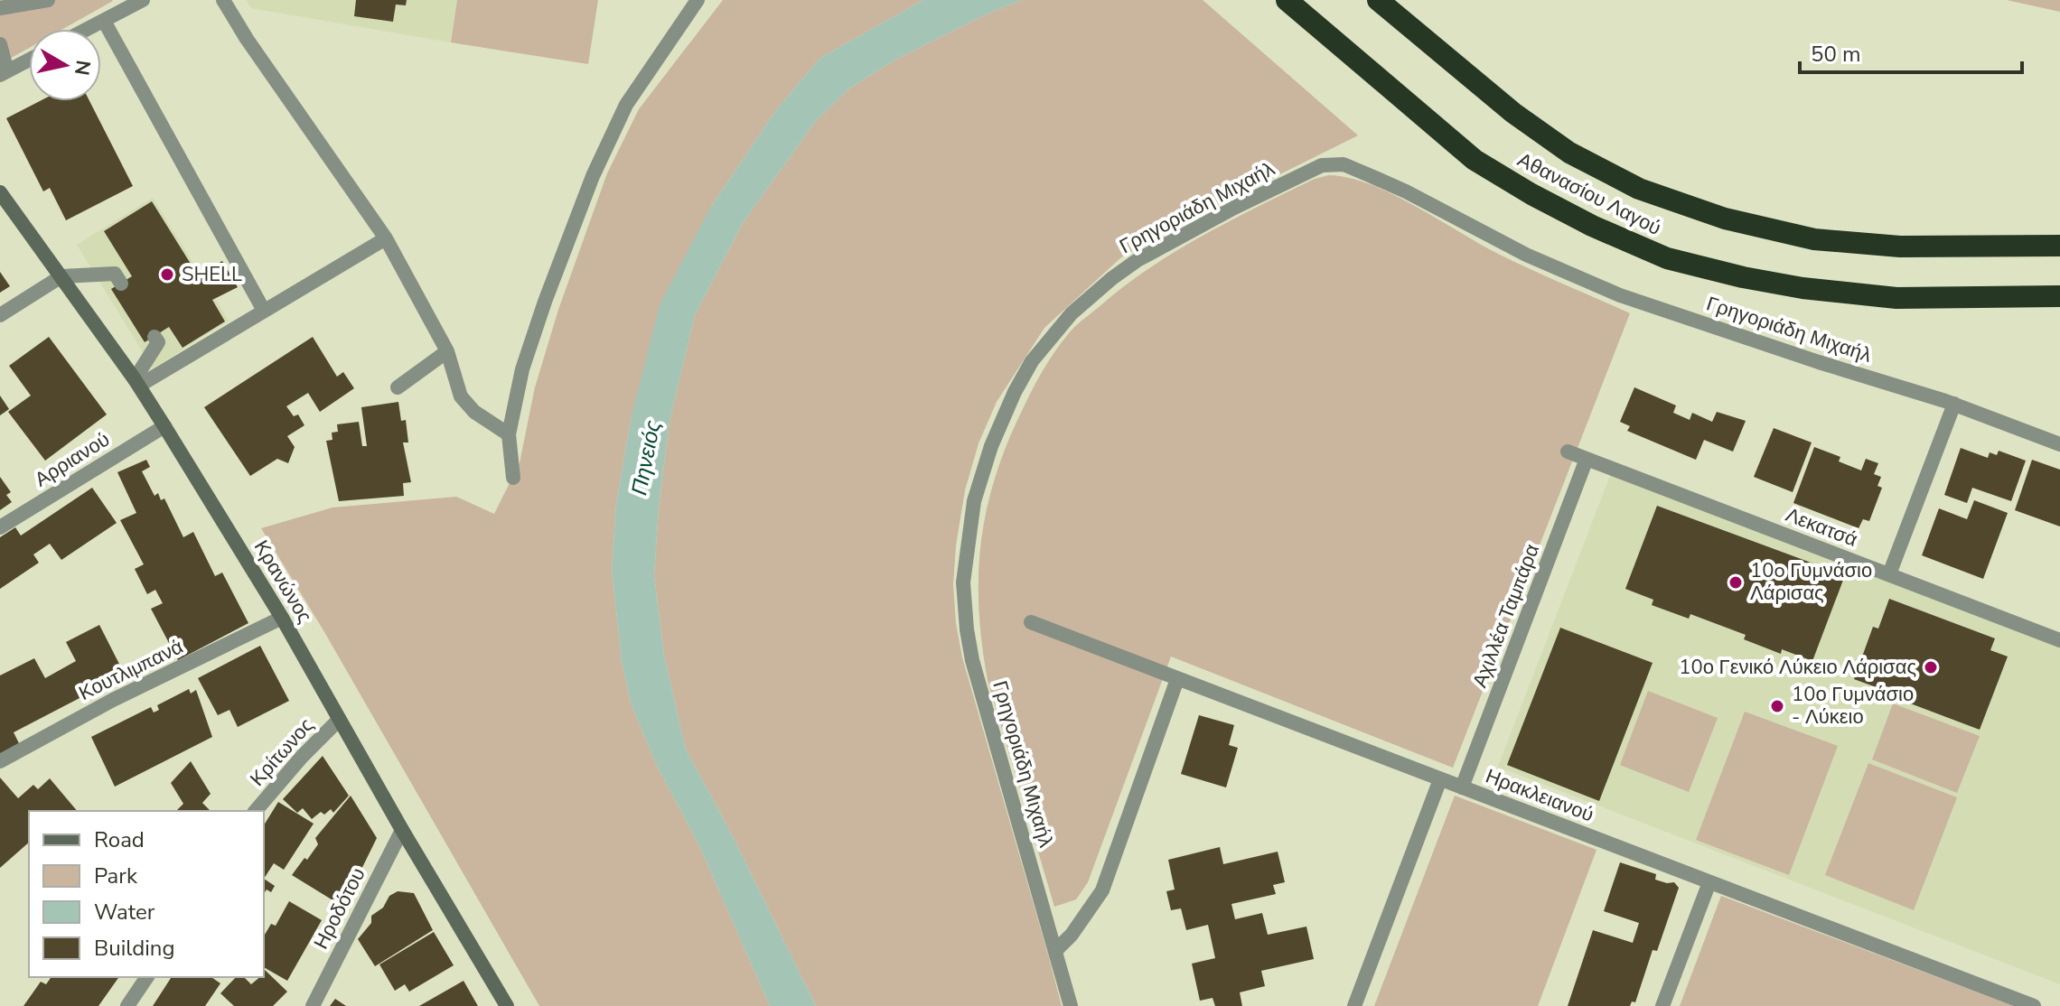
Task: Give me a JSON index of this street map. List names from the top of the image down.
{
  "streets": {
    "highway": ["Αθανασίου Λαγού"],
    "street": [
      "Γρηγοριάδη Μιχαήλ",
      "Αρριανού",
      "Λεκατσά",
      "Κρανώνος",
      "Αχιλλέα Ταμπάρα",
      "Κουτλιμπανά",
      "Κρίτωνος",
      "Ηρακλειανού",
      "Ηροδότου"
    ]
  },
  "crossings": [
    ["Αρριανού", "Κρανώνος"],
    ["Λεκατσά", "Αχιλλέα Ταμπάρα"],
    ["Κρανώνος", "Κουτλιμπανά"],
    ["Κρανώνος", "Κρίτωνος"],
    ["Κρανώνος", "Ηροδότου"],
    ["Αχιλλέα Ταμπάρα", "Ηρακλειανού"]
  ],
  "water": ["Πηνειός"],
  "places": [
    "SHELL",
    "10o Γυμνάσιο Λάρισας",
    "10ο Γενικό Λύκειο Λάρισας",
    "10ο Γυμνάσιο - Λύκειο"
  ],
  "legend": [
    "Road",
    "Park",
    "Water",
    "Building"
  ],
  "scale_bar": "50 m",
  "north": "right"
}
